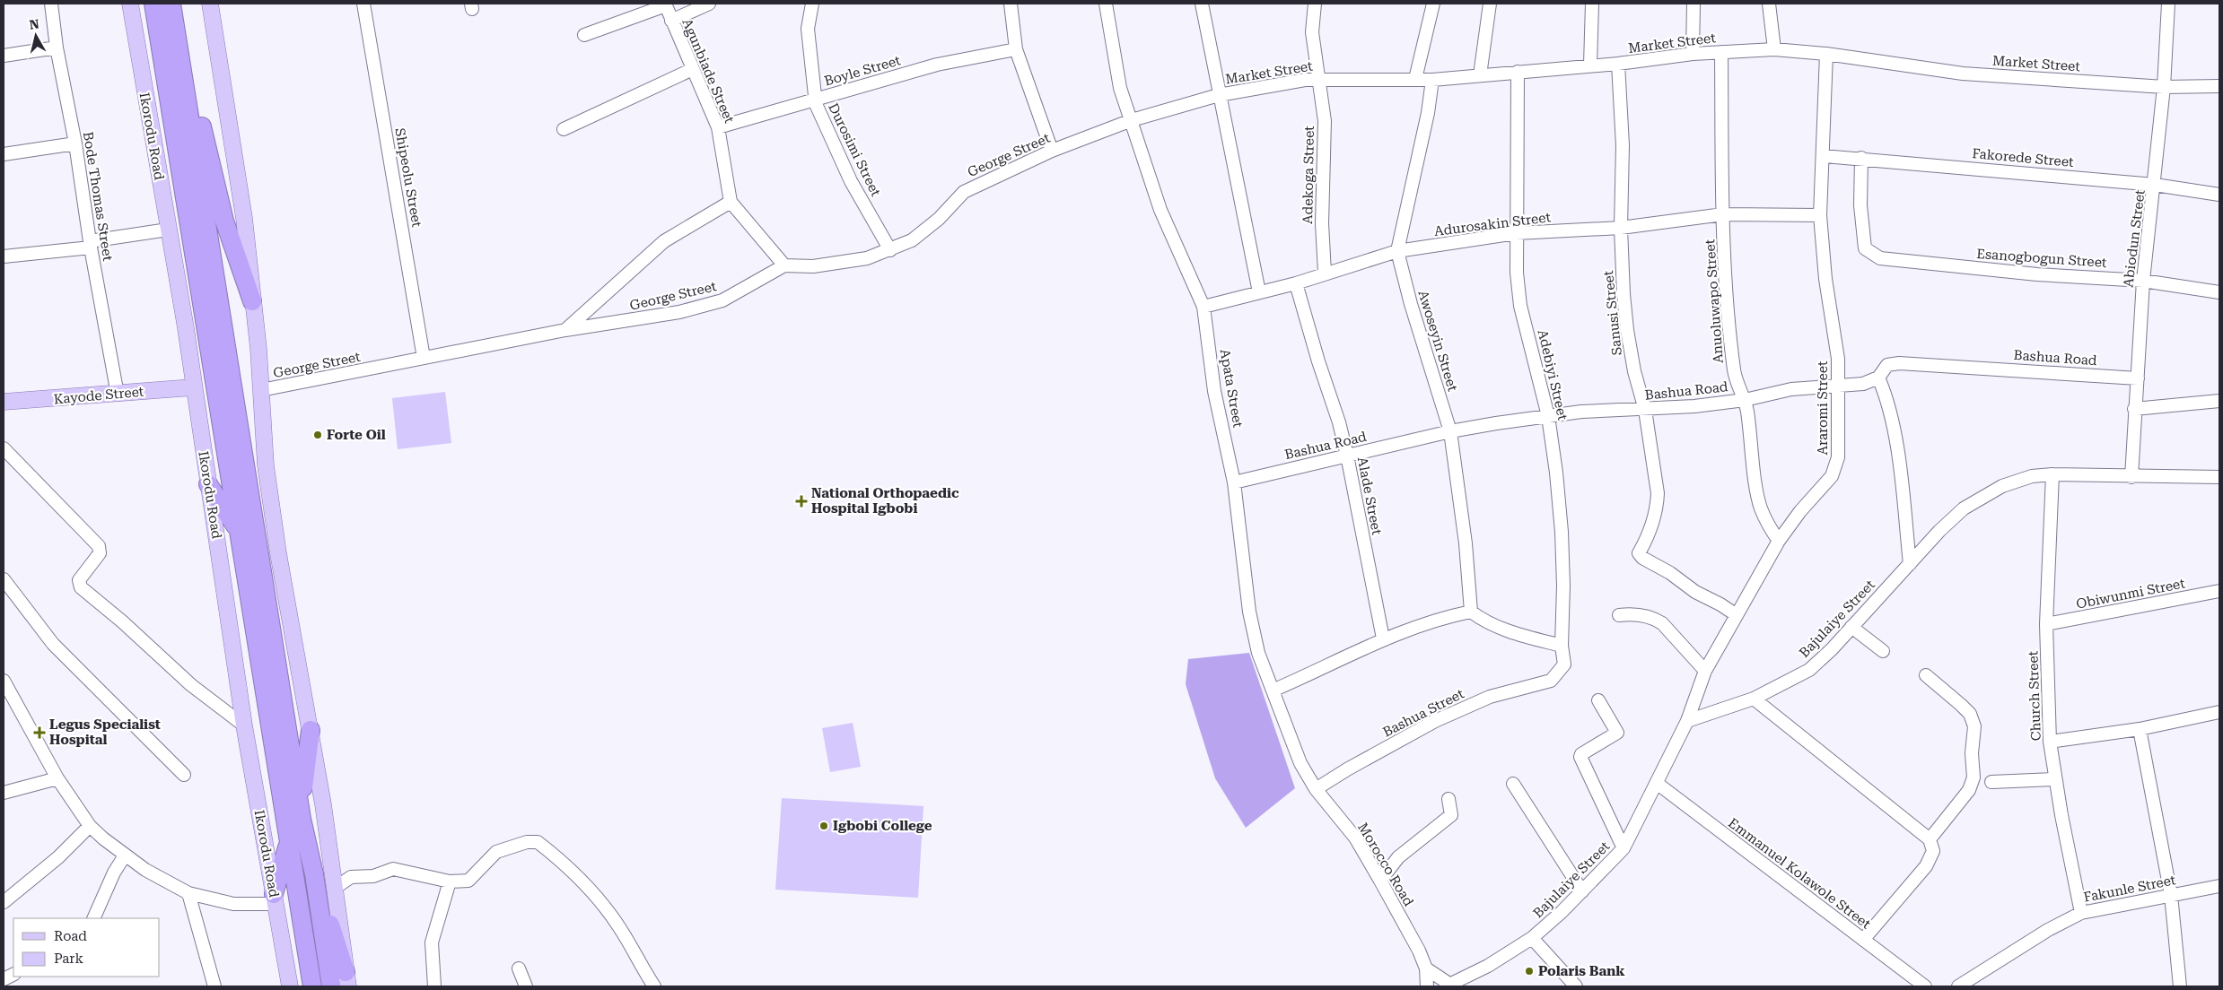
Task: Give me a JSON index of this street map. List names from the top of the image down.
{
  "streets": {
    "highway": ["Ikorodu Road"],
    "main road": ["Kayode Street"],
    "street": [
      "Market Street",
      "Agunbiade Street",
      "Boyle Street",
      "Durosimi Street",
      "George Street",
      "Fakorede Street",
      "Adekoga Street",
      "Shipeolu Street",
      "Bode Thomas Street",
      "Adurosakin Street",
      "Abiodun Street",
      "Esanogbogun Street",
      "Anuoluwapo Street",
      "Sanusi Street",
      "Awoseyin Street",
      "Bashua Road",
      "Adebiyi Street",
      "Apata Street",
      "Araromi Street",
      "Alade Street",
      "Obiwunmi Street",
      "Bajulaiye Street",
      "Church Street",
      "Bashua Street",
      "Morocco Road",
      "Emmanuel Kolawole Street",
      "Fakunle Street"
    ]
  },
  "crossings": [
    ["Market Street", "George Street"],
    ["Market Street", "Adekoga Street"],
    ["Market Street", "Abiodun Street"],
    ["Market Street", "Anuoluwapo Street"],
    ["Market Street", "Sanusi Street"],
    ["Market Street", "Awoseyin Street"],
    ["Market Street", "Adebiyi Street"],
    ["Market Street", "Apata Street"],
    ["Market Street", "Araromi Street"],
    ["Agunbiade Street", "Boyle Street"],
    ["Boyle Street", "Durosimi Street"],
    ["Ikorodu Road", "Kayode Street"],
    ["Durosimi Street", "George Street"],
    ["George Street", "Shipeolu Street"],
    ["George Street", "Apata Street"],
    ["Fakorede Street", "Abiodun Street"],
    ["Fakorede Street", "Esanogbogun Street"],
    ["Fakorede Street", "Araromi Street"],
    ["Adekoga Street", "Adurosakin Street"],
    ["Bode Thomas Street", "Kayode Street"],
    ["Adurosakin Street", "Anuoluwapo Street"],
    ["Adurosakin Street", "Sanusi Street"],
    ["Adurosakin Street", "Awoseyin Street"],
    ["Adurosakin Street", "Adebiyi Street"],
    ["Adurosakin Street", "Apata Street"],
    ["Adurosakin Street", "Araromi Street"],
    ["Adurosakin Street", "Alade Street"],
    ["Abiodun Street", "Esanogbogun Street"],
    ["Abiodun Street", "Bashua Road"],
    ["Abiodun Street", "Bajulaiye Street"],
    ["Anuoluwapo Street", "Bashua Road"],
    ["Anuoluwapo Street", "Araromi Street"],
    ["Sanusi Street", "Bashua Road"],
    ["Sanusi Street", "Araromi Street"],
    ["Awoseyin Street", "Bashua Road"],
    ["Bashua Road", "Adebiyi Street"],
    ["Bashua Road", "Apata Street"],
    ["Bashua Road", "Araromi Street"],
    ["Bashua Road", "Alade Street"],
    ["Adebiyi Street", "Bashua Street"],
    ["Apata Street", "Bashua Street"],
    ["Apata Street", "Morocco Road"],
    ["Araromi Street", "Bajulaiye Street"],
    ["Obiwunmi Street", "Church Street"],
    ["Bajulaiye Street", "Church Street"],
    ["Bajulaiye Street", "Emmanuel Kolawole Street"],
    ["Church Street", "Fakunle Street"],
    ["Bashua Street", "Morocco Road"]
  ],
  "places": {
    "other": ["Forte Oil", "Igbobi College", "Polaris Bank"],
    "health": ["National Orthopaedic Hospital Igbobi", "Legus Specialist Hospital"]
  },
  "legend": ["Road", "Park"],
  "north": "top"
}
